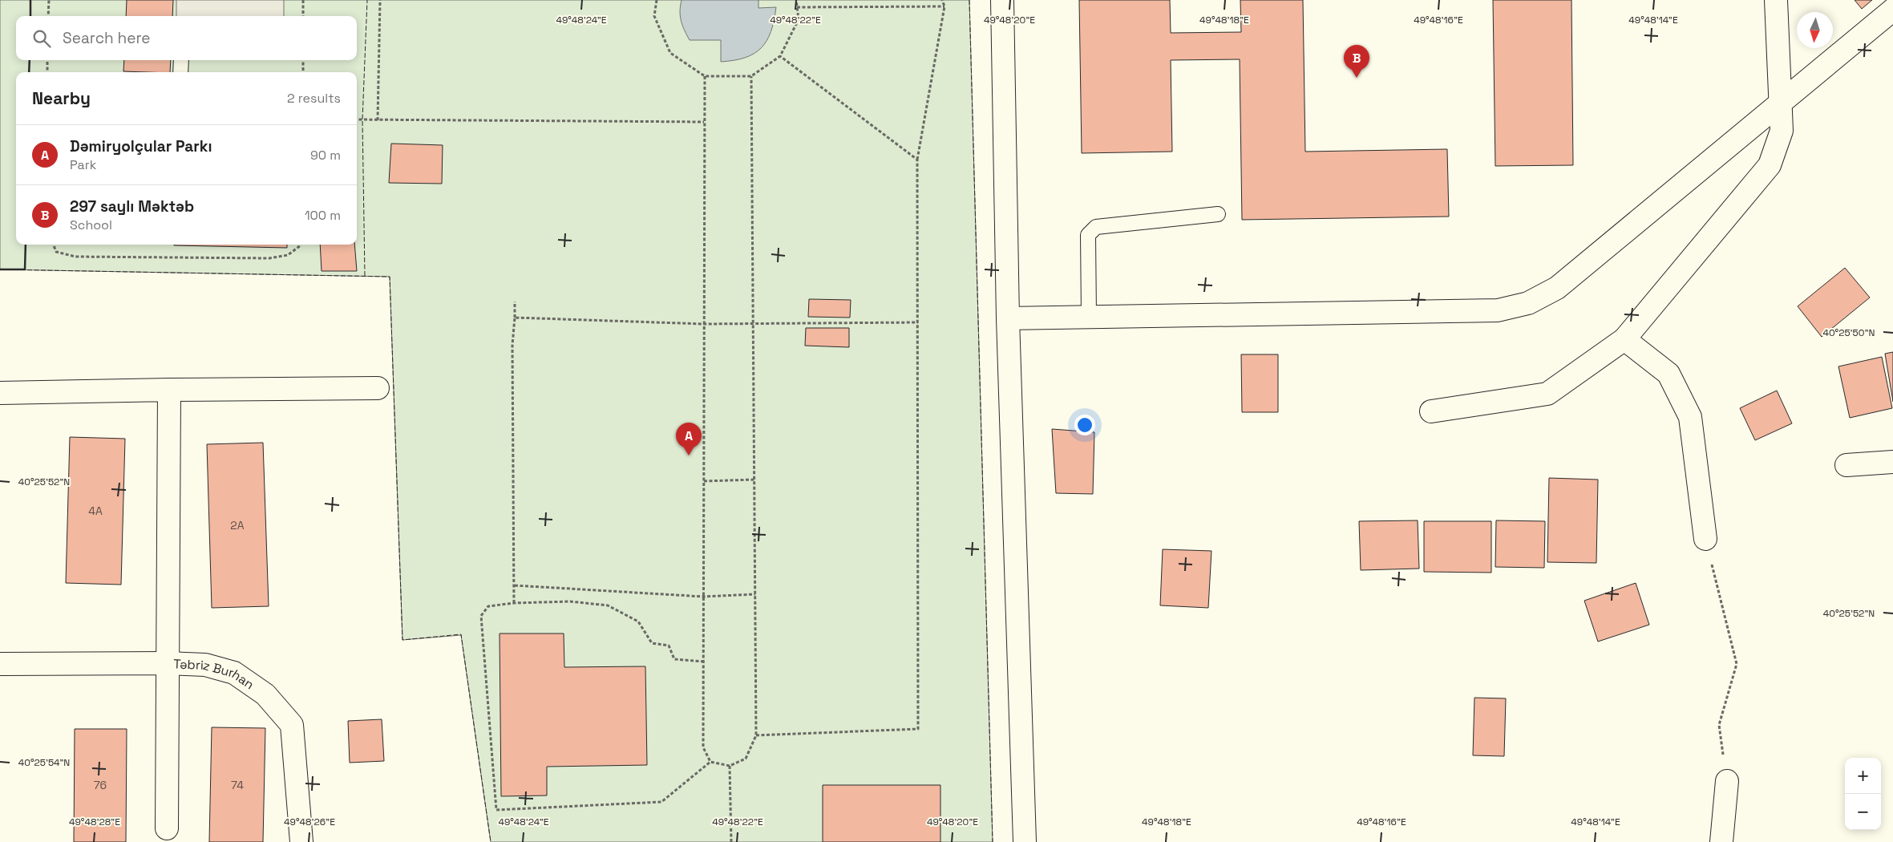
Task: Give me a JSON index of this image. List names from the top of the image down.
{
  "streets": {
    "street": ["Təbriz Burhan"]
  },
  "house_numbers": [
    "4A",
    "2A",
    "76",
    "74"
  ],
  "north": "bottom",
  "page": {
    "search": "Search here",
    "pins": ["B", "A"],
    "heading": ["Nearby", "2 results"],
    "list": [
      {
        "mark": "A",
        "name": "Dəmiryolçular Parkı",
        "note": "Park",
        "value": "90 m"
      },
      {
        "mark": "B",
        "name": "297 saylı Məktəb",
        "note": "School",
        "value": "100 m"
      }
    ],
    "map_buttons": ["+", "−"]
  },
  "coordinates": [
    "49°48'24\"E",
    "49°48'22\"E",
    "49°48'20\"E",
    "49°48'18\"E",
    "49°48'16\"E",
    "49°48'14\"E",
    "40°25'50\"N",
    "40°25'52\"N",
    "40°25'54\"N",
    "49°48'28\"E",
    "49°48'26\"E"
  ]
}
